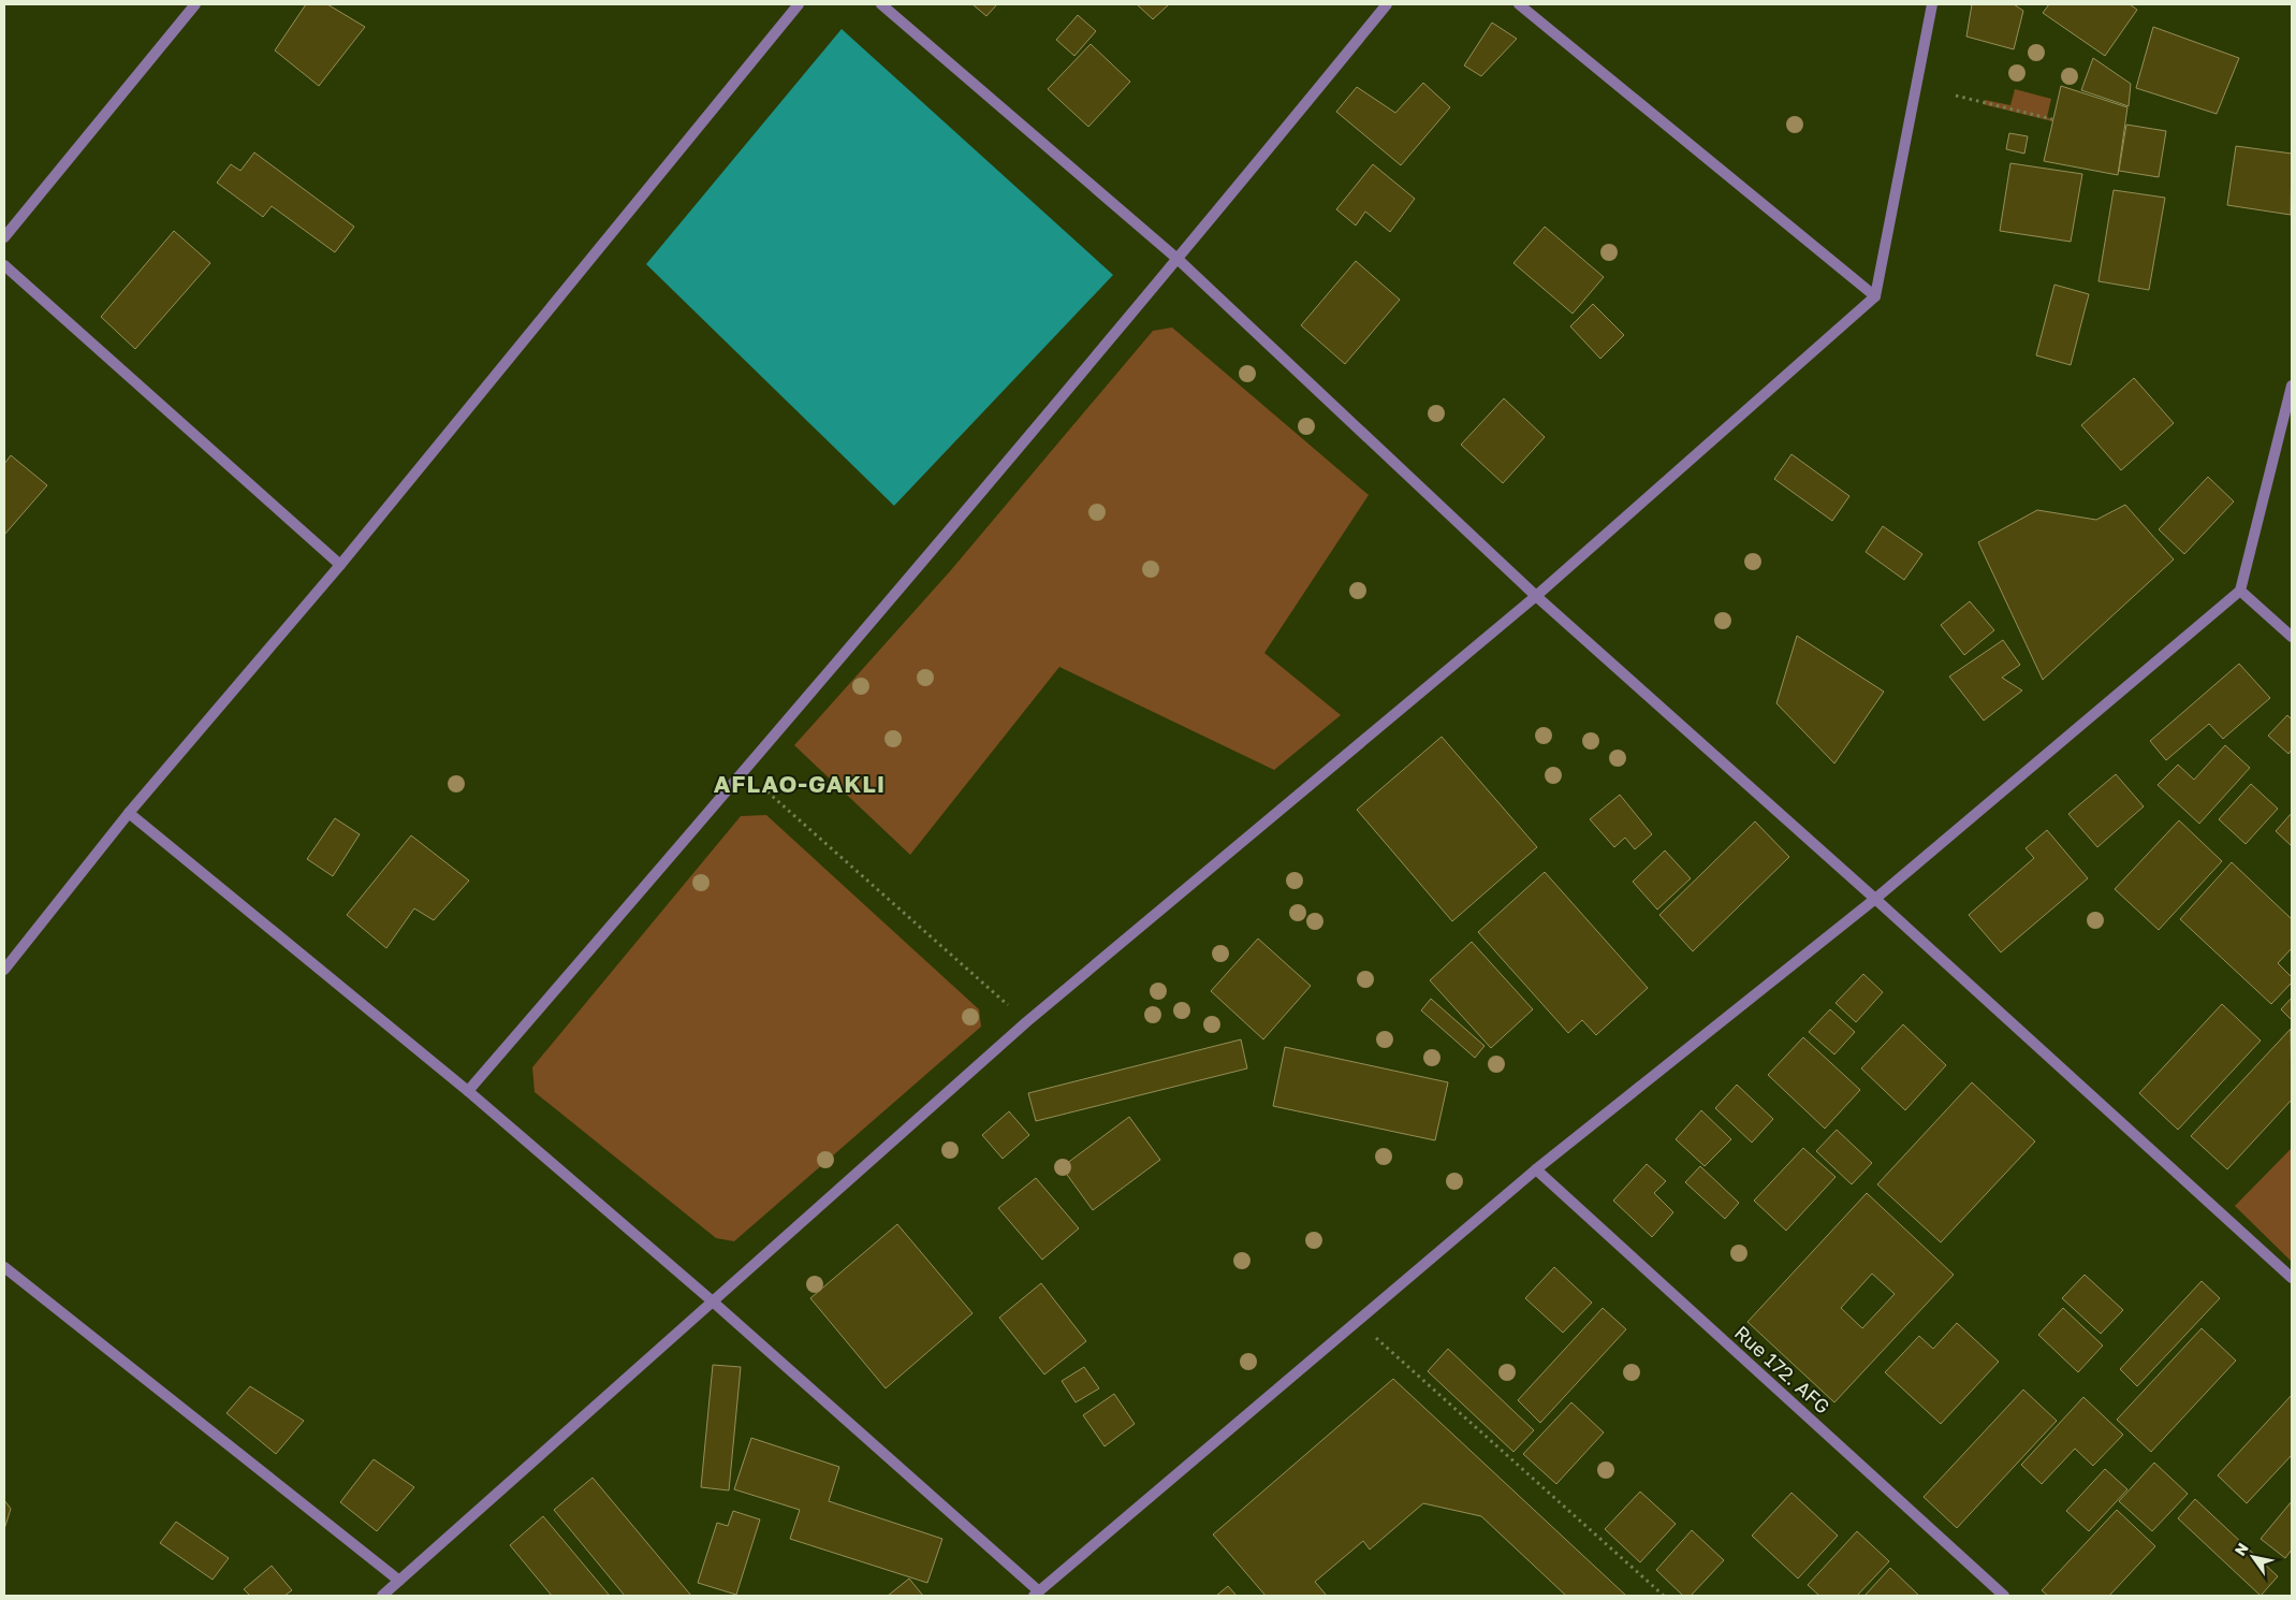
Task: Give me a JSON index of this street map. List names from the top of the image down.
{
  "streets": {
    "street": ["Rue 172. AFG"]
  },
  "districts": ["AFLAO-GAKLI"],
  "north": "top left"
}
